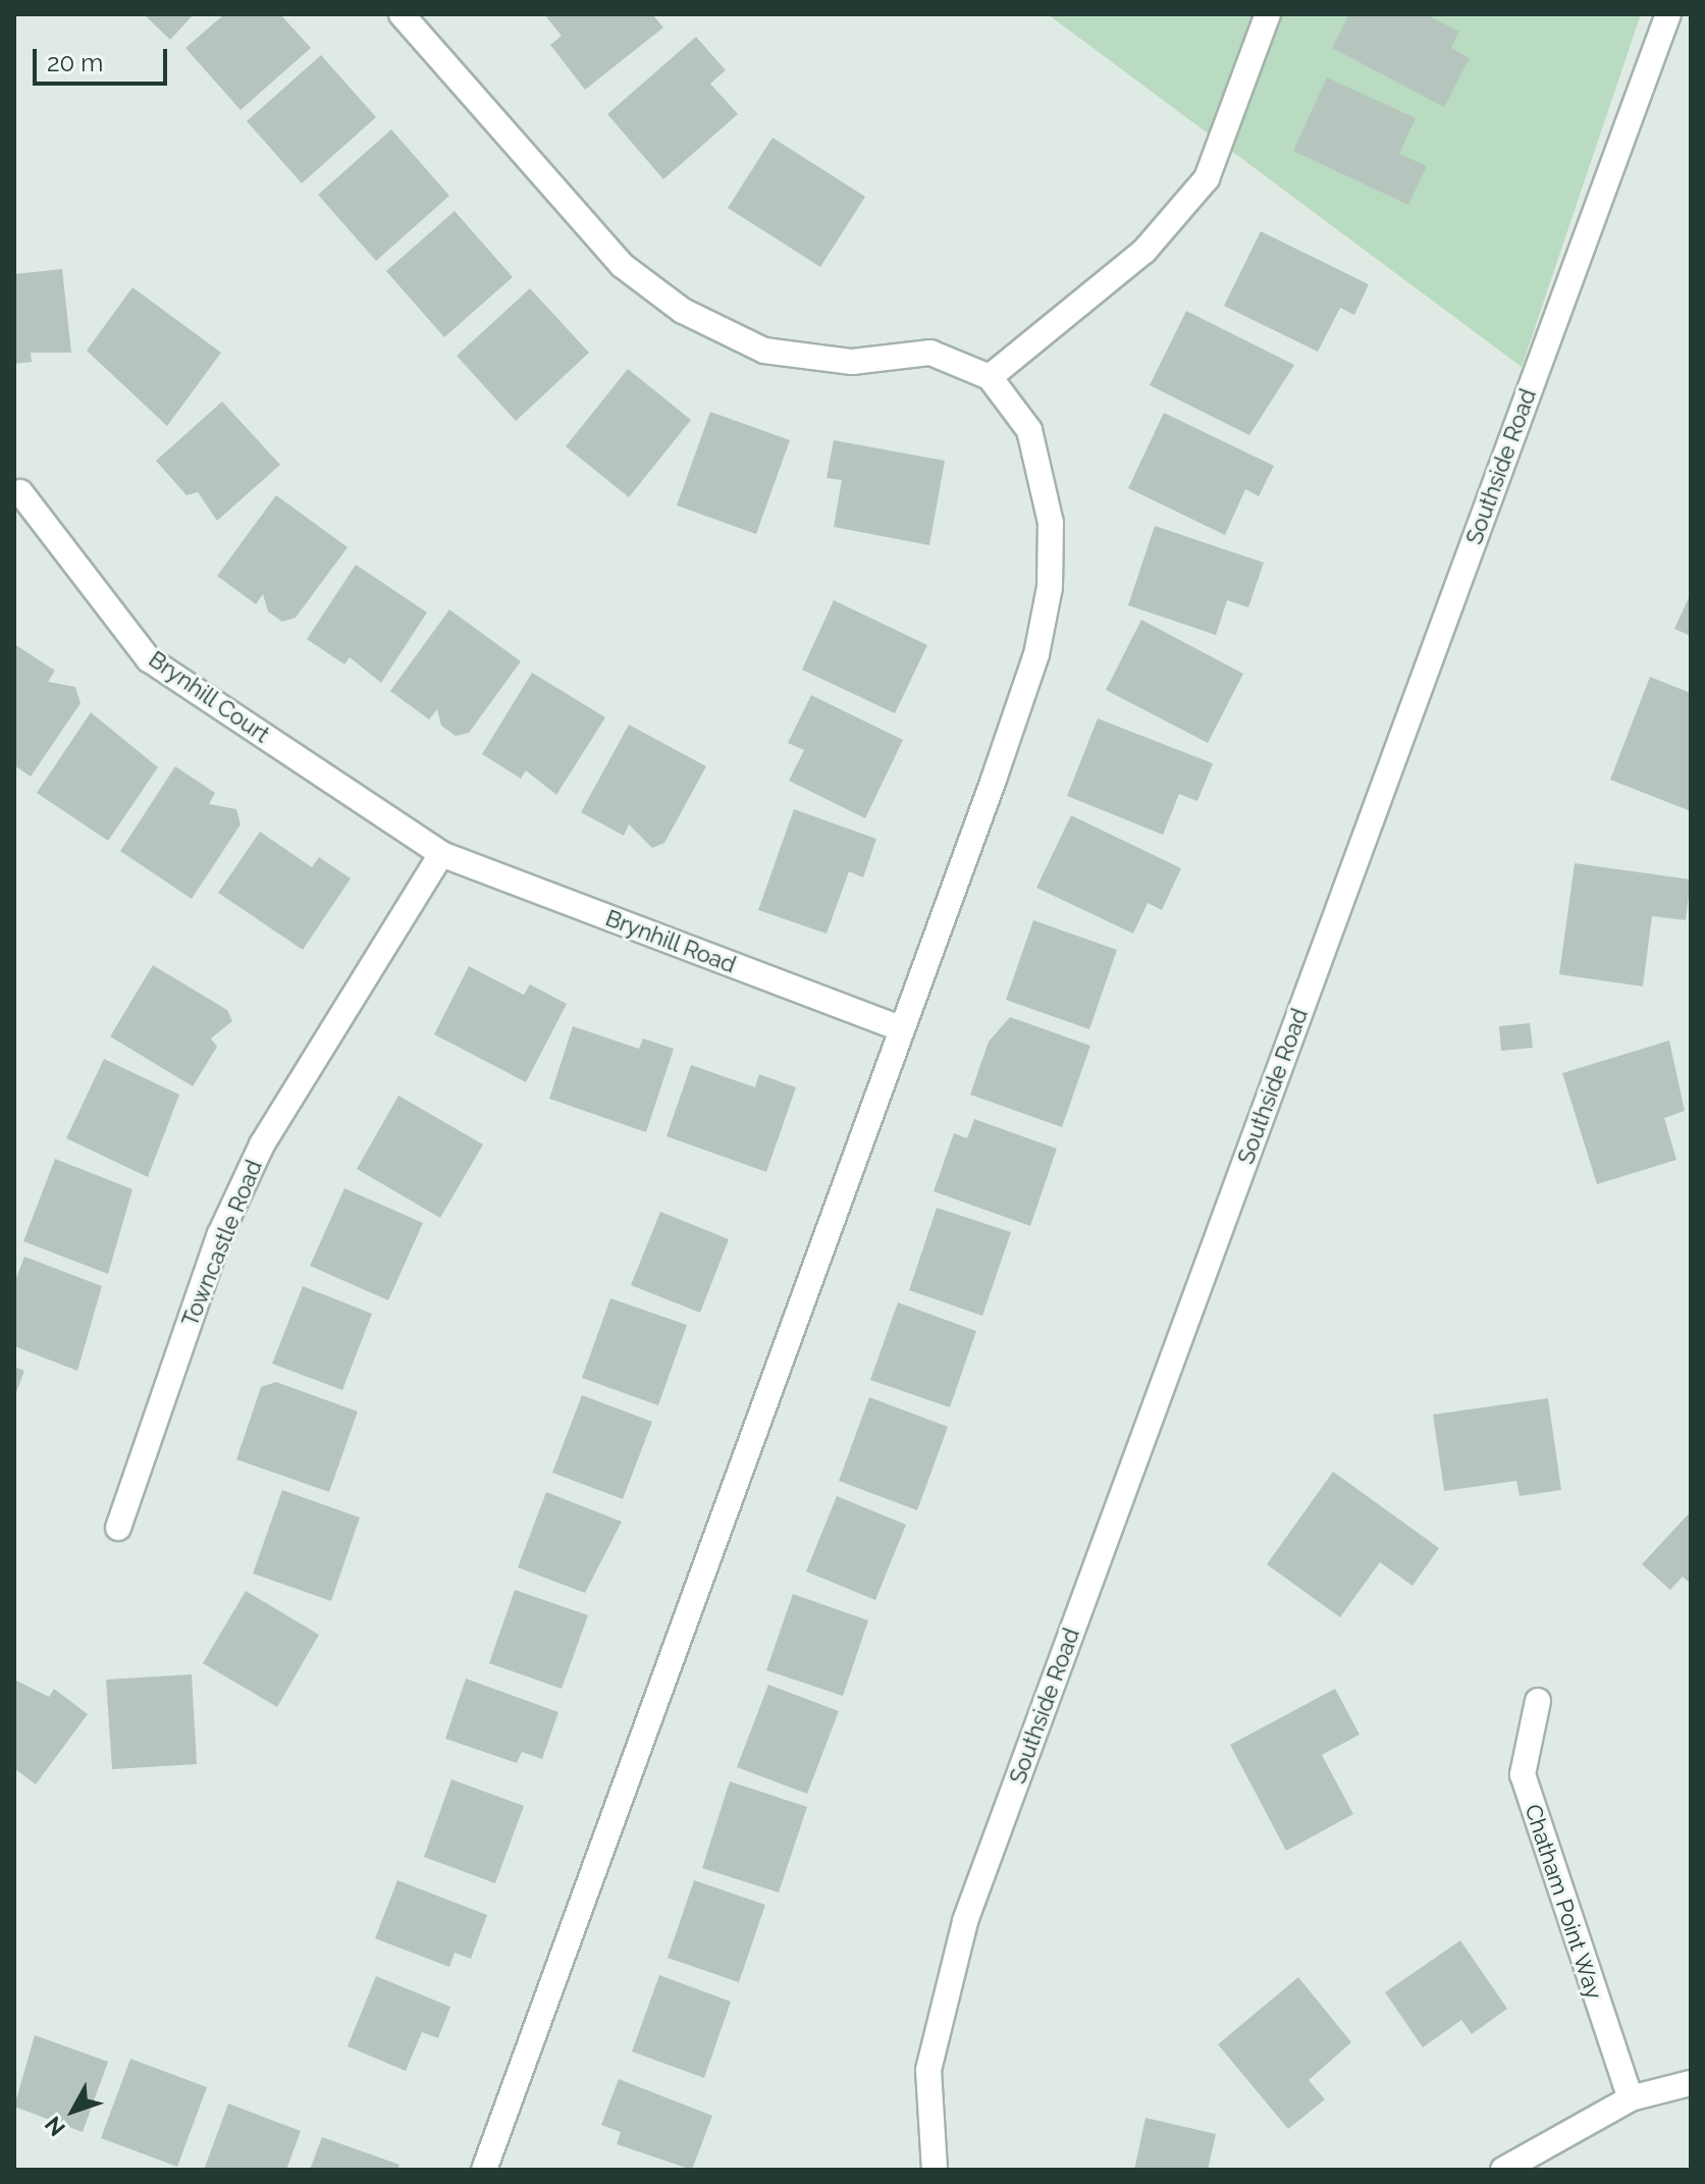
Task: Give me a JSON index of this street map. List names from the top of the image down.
{
  "streets": {
    "street": [
      "Southside Road",
      "Brynhill Court",
      "Brynhill Road",
      "Towncastle Road",
      "Chatham Point Way"
    ]
  },
  "crossings": [
    ["Brynhill Court", "Brynhill Road"],
    ["Brynhill Court", "Towncastle Road"],
    ["Brynhill Road", "Towncastle Road"]
  ],
  "scale_bar": "20 m",
  "north": "bottom left"
}
